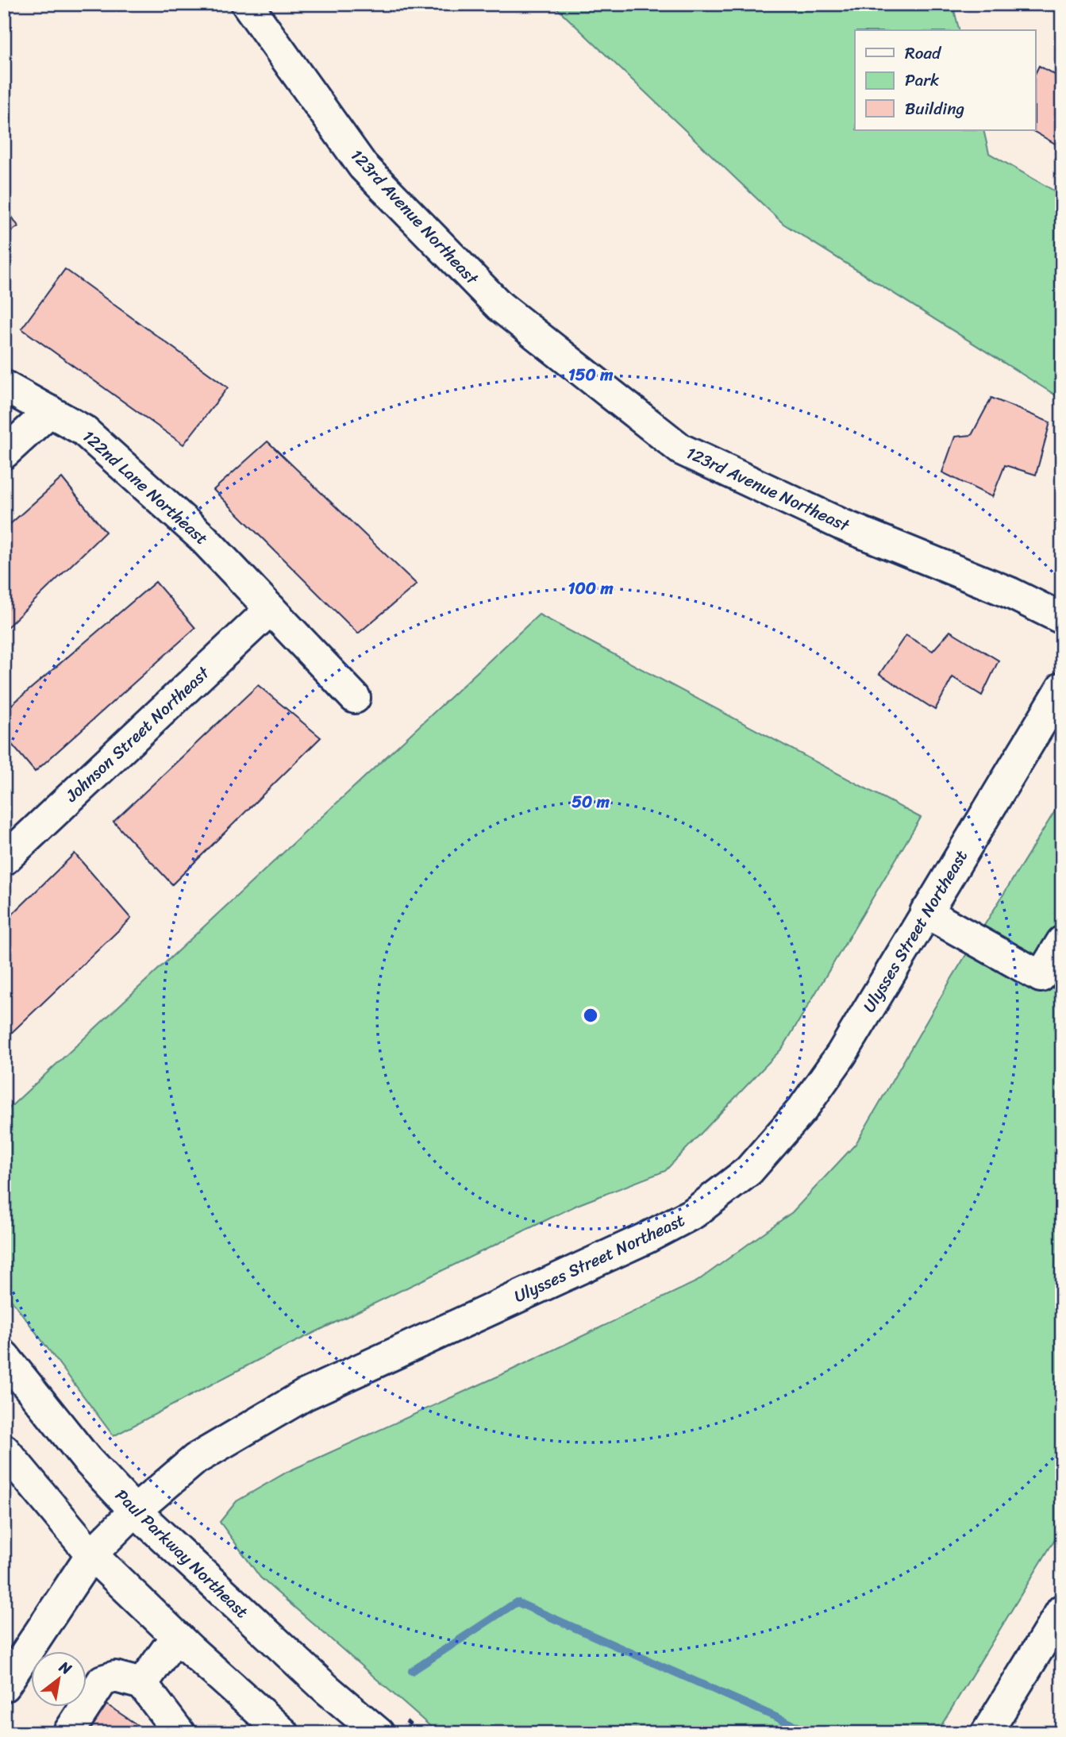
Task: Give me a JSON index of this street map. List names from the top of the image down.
{
  "streets": {
    "main road": [
      "123rd Avenue Northeast",
      "122nd Lane Northeast",
      "Johnson Street Northeast",
      "Ulysses Street Northeast",
      "Paul Parkway Northeast"
    ]
  },
  "crossings": [
    ["122nd Lane Northeast", "Johnson Street Northeast"],
    ["Ulysses Street Northeast", "Paul Parkway Northeast"]
  ],
  "legend": ["Road", "Park", "Building"],
  "north": "top right",
  "rings": ["150 m", "100 m", "50 m"]
}
